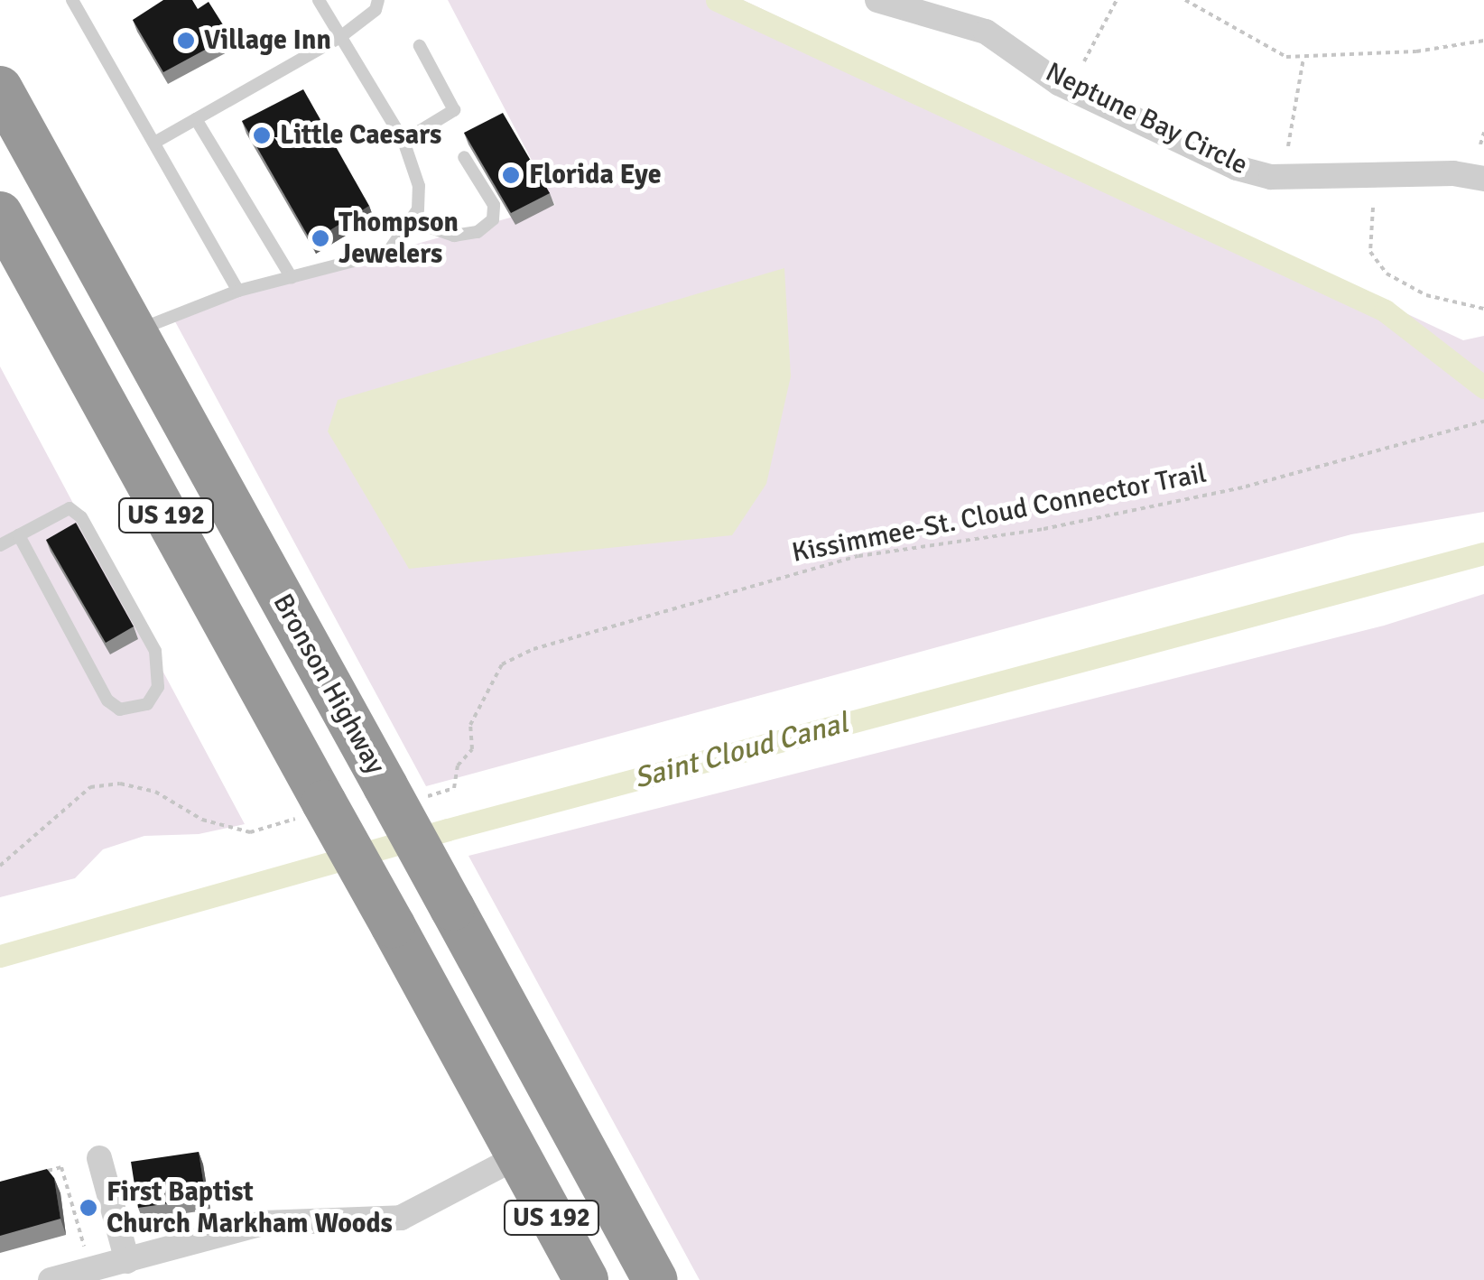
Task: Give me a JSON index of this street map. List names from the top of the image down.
{
  "streets": {
    "highway": ["US 192", "Bronson Highway"],
    "street": ["Neptune Bay Circle"],
    "path": ["Kissimmee-St. Cloud Connector Trail"]
  },
  "water": ["Saint Cloud Canal"],
  "places": [
    "Village Inn",
    "Little Caesars",
    "Florida Eye",
    "Thompson Jewelers",
    "First Baptist Church Markham Woods"
  ]
}
